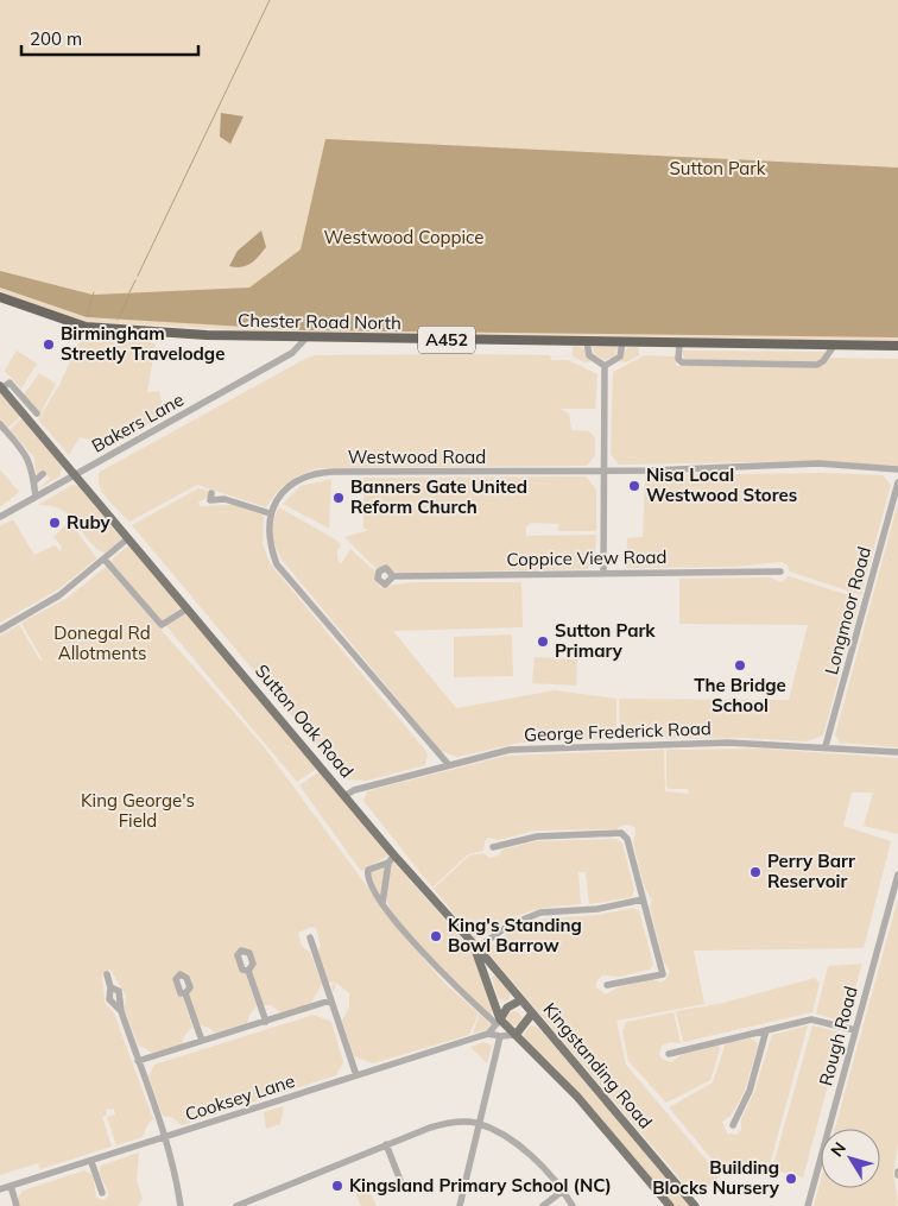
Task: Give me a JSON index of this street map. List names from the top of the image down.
{
  "streets": {
    "highway": ["Chester Road North", "A452"],
    "main road": ["Sutton Oak Road", "Kingstanding Road"],
    "street": [
      "Bakers Lane",
      "Westwood Road",
      "Coppice View Road",
      "Longmoor Road",
      "George Frederick Road",
      "Rough Road",
      "Cooksey Lane"
    ]
  },
  "crossings": [
    ["Chester Road North", "Bakers Lane"],
    ["Bakers Lane", "Sutton Oak Road"],
    ["Longmoor Road", "George Frederick Road"],
    ["Sutton Oak Road", "George Frederick Road"],
    ["Sutton Oak Road", "Kingstanding Road"],
    ["Kingstanding Road", "Cooksey Lane"]
  ],
  "parks": [
    "Sutton Park",
    "Westwood Coppice",
    "Donegal Rd Allotments",
    "King George's Field"
  ],
  "places": [
    "Birmingham Streetly Travelodge",
    "Nisa Local Westwood Stores",
    "Banners Gate United Reform Church",
    "Ruby",
    "Sutton Park Primary",
    "The Bridge School",
    "Perry Barr Reservoir",
    "King's Standing Bowl Barrow",
    "Building Blocks Nursery",
    "Kingsland Primary School (NC)"
  ],
  "scale_bar": "200 m",
  "north": "top left"
}
